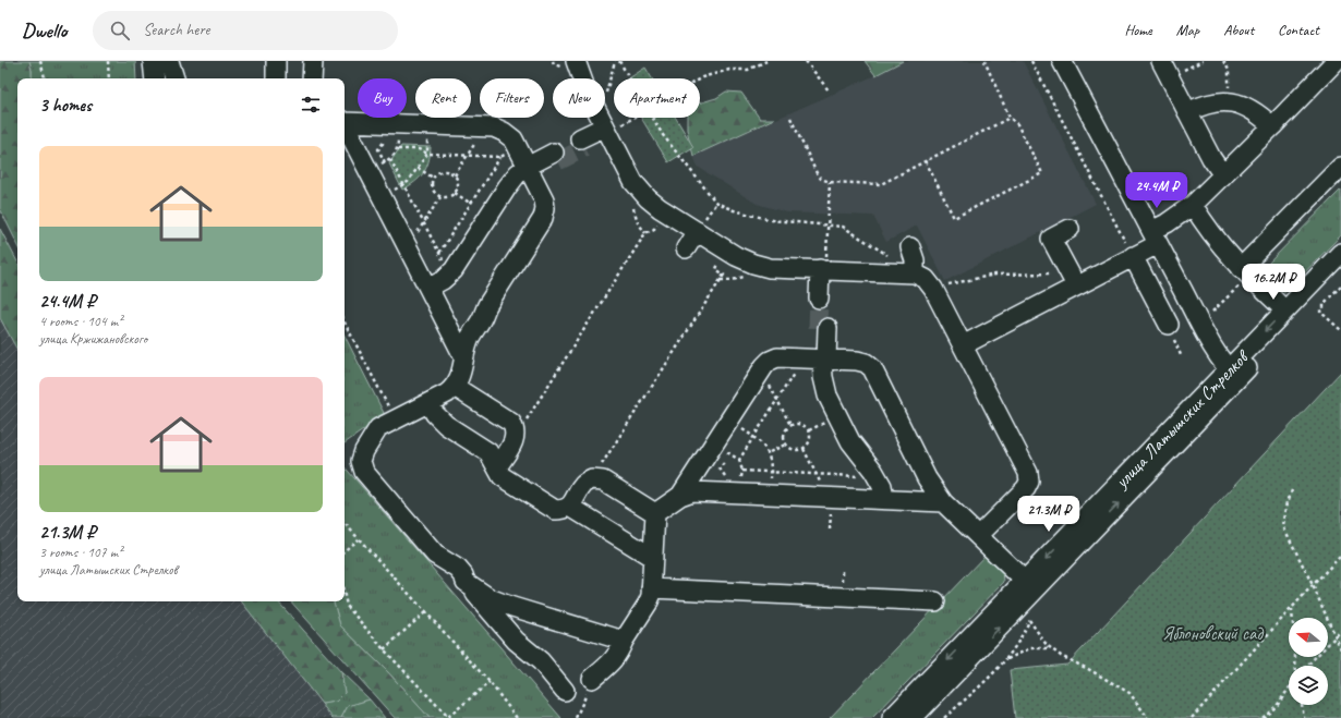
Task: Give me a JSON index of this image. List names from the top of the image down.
{
  "streets": {
    "street": ["улица Латышских Стрелков"]
  },
  "parks": ["Яблоновский сад"],
  "north": "left",
  "page": {
    "header": "Dwello",
    "search": "Search here",
    "nav": [
      "Home",
      "Map",
      "About",
      "Contact"
    ],
    "chip": [
      "Buy",
      "Rent",
      "Filters",
      "New",
      "Apartment"
    ],
    "heading": "3 homes",
    "list": [
      {
        "name": "24.4M ₽",
        "note": "4 rooms · 104 m² · улица Кржижановского"
      },
      {
        "name": "21.3M ₽",
        "note": "3 rooms · 107 m² · улица Латышских Стрелков"
      }
    ],
    "price": ["24.4M ₽", "16.2M ₽", "21.3M ₽"]
  }
}
